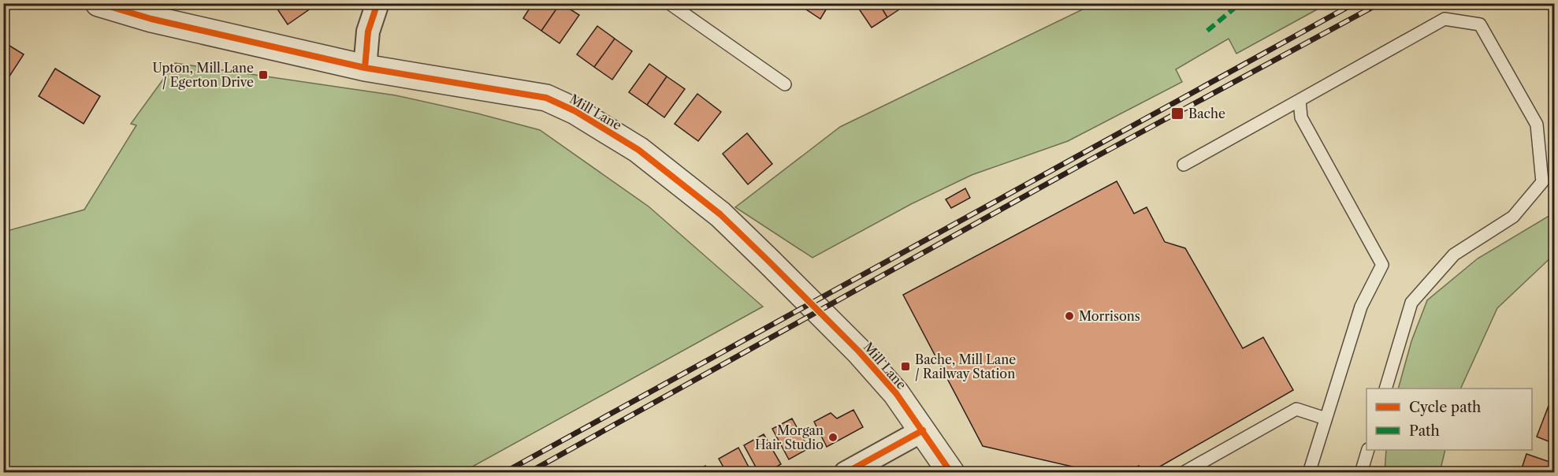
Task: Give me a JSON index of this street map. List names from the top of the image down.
{
  "streets": {
    "street": ["Mill Lane"]
  },
  "places": {
    "transit": ["Upton, Mill Lane / Egerton Drive", "Bache", "Bache, Mill Lane / Railway Station"],
    "other": ["Morrisons", "Morgan Hair Studio"]
  },
  "legend": ["Cycle path", "Path"]
}
